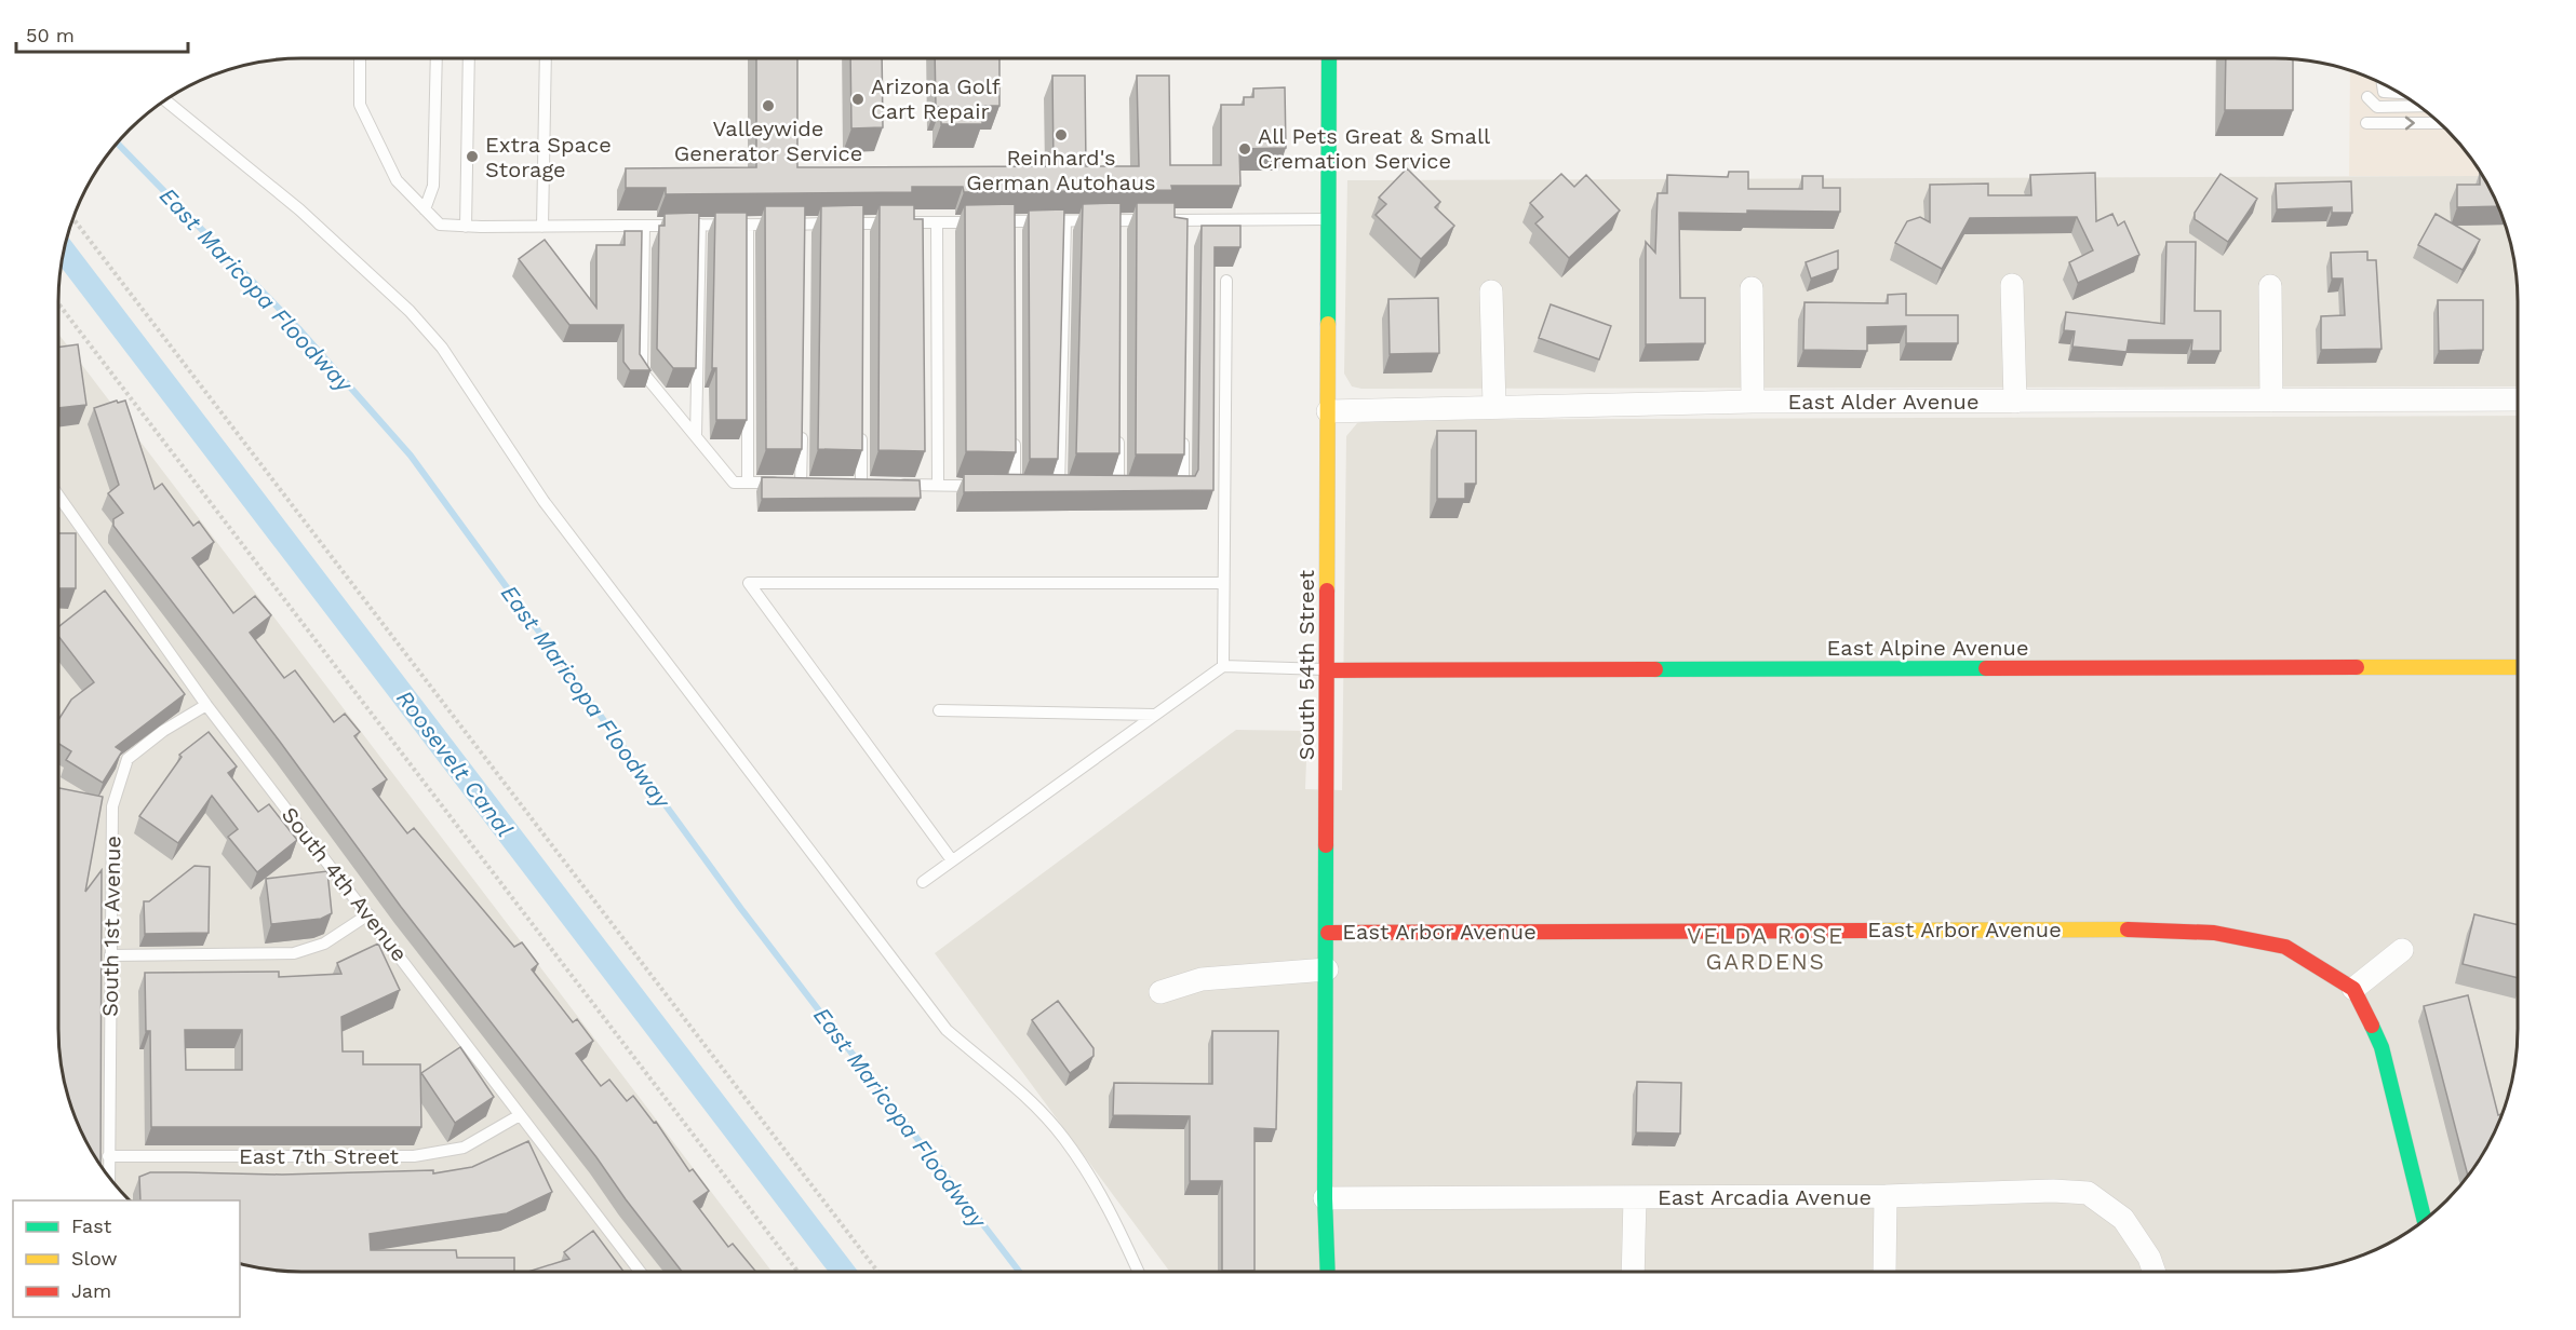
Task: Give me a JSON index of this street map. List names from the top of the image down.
{
  "streets": {
    "street": [
      "East Alder Avenue",
      "East Alpine Avenue",
      "South 54th Street",
      "East Arbor Avenue",
      "East Arcadia Avenue"
    ],
    "lane": ["South 4th Avenue", "South 1st Avenue", "East 7th Street"]
  },
  "crossings": [
    ["East Alder Avenue", "South 54th Street"],
    ["East Alpine Avenue", "South 54th Street"],
    ["South 54th Street", "East Arbor Avenue"],
    ["South 54th Street", "East Arcadia Avenue"],
    ["South 4th Avenue", "South 1st Avenue"],
    ["South 4th Avenue", "East 7th Street"],
    ["South 1st Avenue", "East 7th Street"]
  ],
  "districts": ["VELDA ROSE GARDENS"],
  "water": ["East Maricopa Floodway", "Roosevelt Canal"],
  "places": [
    "Arizona Golf Cart Repair",
    "Valleywide Generator Service",
    "Reinhard's German Autohaus",
    "All Pets Great & Small Cremation Service",
    "Extra Space Storage"
  ],
  "legend": ["Fast", "Slow", "Jam"],
  "scale_bar": "50 m"
}
